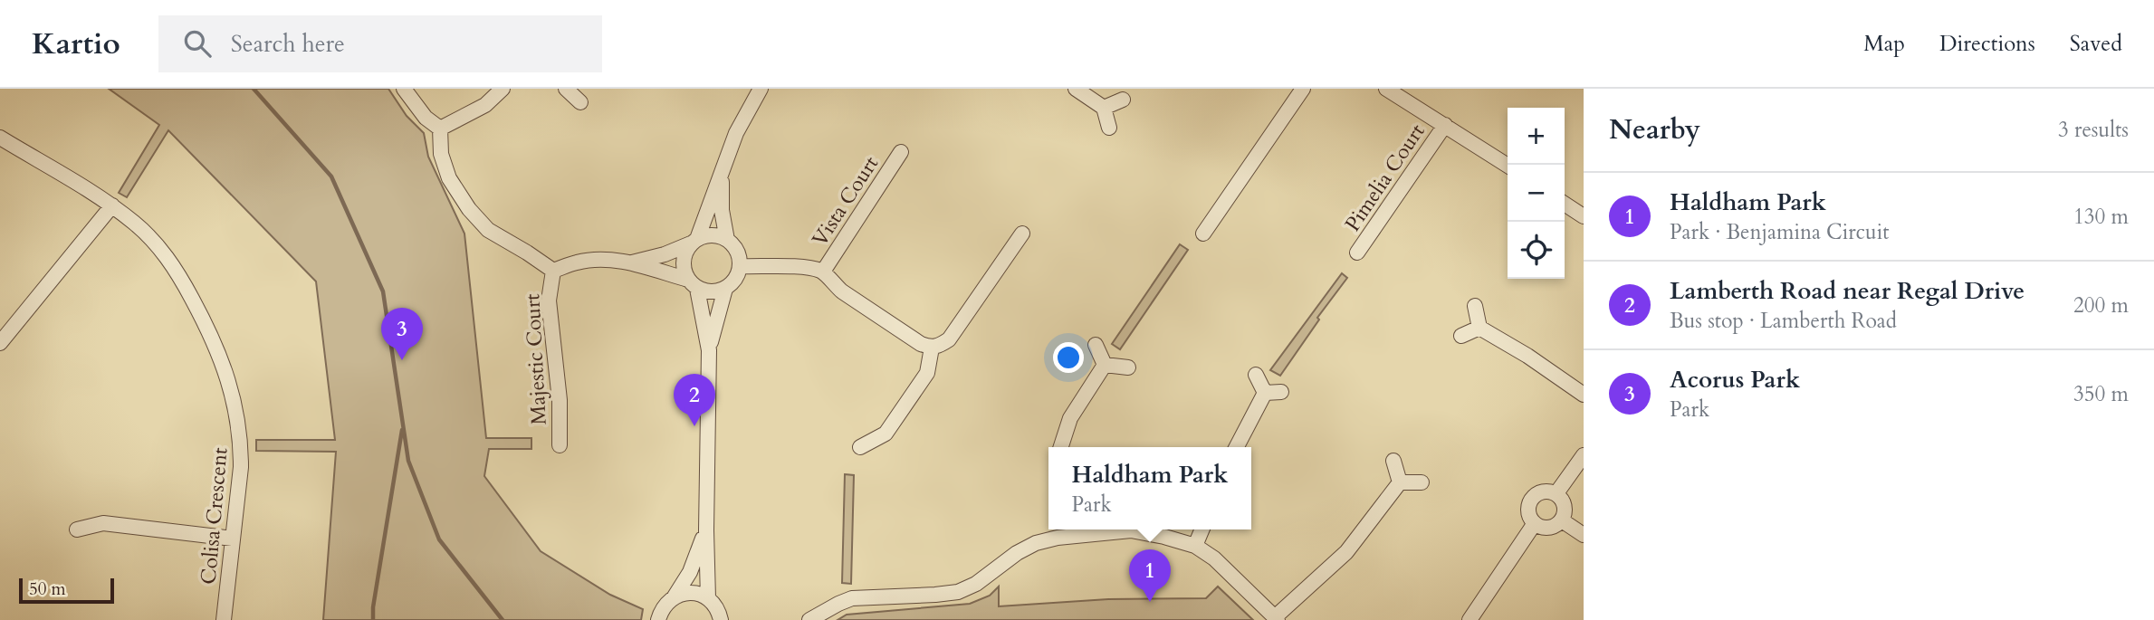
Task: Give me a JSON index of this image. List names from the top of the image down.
{
  "streets": {
    "street": [
      "Pimelia Court",
      "Vista Court",
      "Majestic Court",
      "Colisa Crescent"
    ]
  },
  "scale_bar": "50 m",
  "page": {
    "header": "Kartio",
    "search": "Search here",
    "nav": ["Map", "Directions", "Saved"],
    "heading": ["Nearby", "3 results"],
    "map_buttons": ["+", "−"],
    "list": [
      {
        "mark": "1",
        "name": "Haldham Park",
        "note": "Park · Benjamina Circuit",
        "value": "130 m"
      },
      {
        "mark": "2",
        "name": "Lamberth Road near Regal Drive",
        "note": "Bus stop · Lamberth Road",
        "value": "200 m"
      },
      {
        "mark": "3",
        "name": "Acorus Park",
        "note": "Park",
        "value": "350 m"
      }
    ],
    "pins": ["3", "2", "1"],
    "popup": ["Haldham Park", "Park"],
    "scale": "50 m"
  }
}
